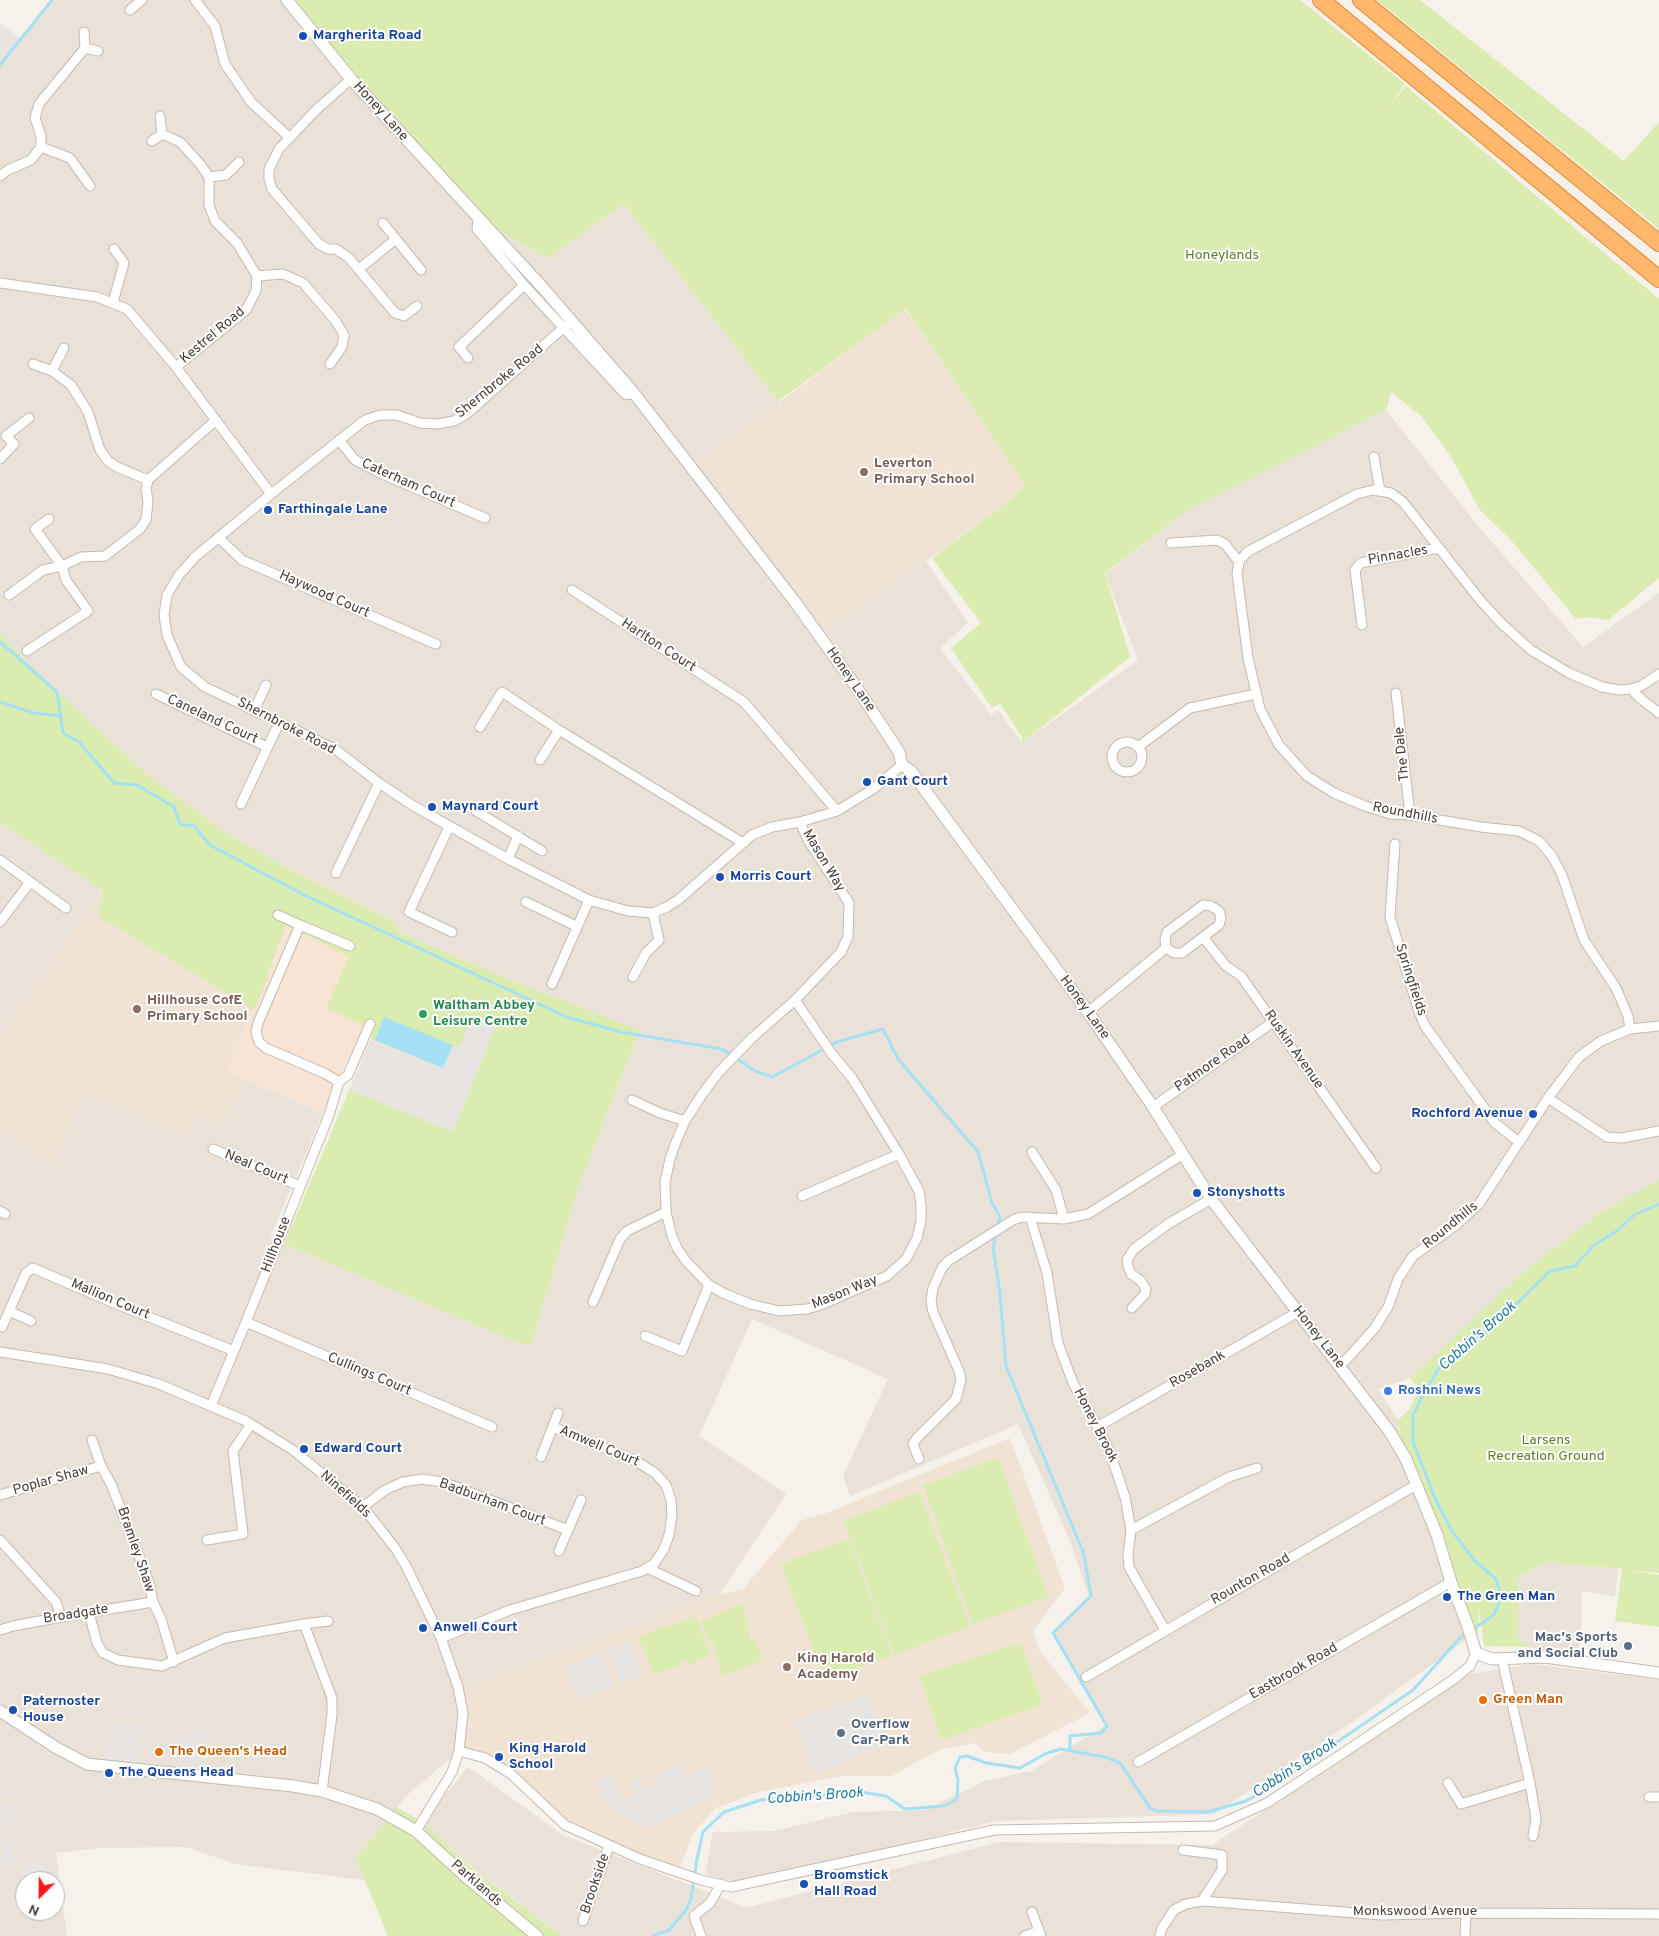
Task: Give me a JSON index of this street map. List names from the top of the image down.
{
  "streets": {
    "street": [
      "Honey Lane",
      "Kestrel Road",
      "Shernbroke Road",
      "Caterham Court",
      "Pinnacles",
      "Haywood Court",
      "Harlton Court",
      "Caneland Court",
      "The Dale",
      "Roundhills",
      "Mason Way",
      "Springfields",
      "Ruskin Avenue",
      "Patmore Road",
      "Neal Court",
      "Hillhouse",
      "Mallion Court",
      "Rosebank",
      "Cullings Court",
      "Honey Brook",
      "Amwell Court",
      "Poplar Shaw",
      "Ninefields",
      "Badburham Court",
      "Bramley Shaw",
      "Rounton Road",
      "Broadgate",
      "Eastbrook Road",
      "Parklands",
      "Brookside",
      "Monkswood Avenue"
    ]
  },
  "crossings": [
    ["Honey Lane", "Shernbroke Road"],
    ["Honey Lane", "Roundhills"],
    ["Honey Lane", "Patmore Road"],
    ["Honey Lane", "Rosebank"],
    ["Honey Lane", "Rounton Road"],
    ["Honey Lane", "Eastbrook Road"],
    ["Shernbroke Road", "Caterham Court"],
    ["Shernbroke Road", "Haywood Court"],
    ["Shernbroke Road", "Caneland Court"],
    ["The Dale", "Roundhills"],
    ["Roundhills", "Springfields"],
    ["Ruskin Avenue", "Patmore Road"],
    ["Neal Court", "Hillhouse"],
    ["Hillhouse", "Mallion Court"],
    ["Hillhouse", "Cullings Court"],
    ["Hillhouse", "Ninefields"],
    ["Rosebank", "Honey Brook"],
    ["Honey Brook", "Rounton Road"],
    ["Amwell Court", "Ninefields"],
    ["Poplar Shaw", "Bramley Shaw"],
    ["Ninefields", "Badburham Court"],
    ["Ninefields", "Parklands"],
    ["Bramley Shaw", "Broadgate"]
  ],
  "water": ["Cobbin's Brook"],
  "parks": ["Honeylands", "Larsens Recreation Ground"],
  "places": [
    "Margherita Road",
    "Leverton Primary School",
    "Farthingale Lane",
    "Gant Court",
    "Maynard Court",
    "Morris Court",
    "Hillhouse CofE Primary School",
    "Waltham Abbey Leisure Centre",
    "Rochford Avenue",
    "Stonyshotts",
    "Roshni News",
    "Edward Court",
    "The Green Man",
    "Anwell Court",
    "Mac's Sports and Social Club",
    "King Harold Academy",
    "Green Man",
    "Paternoster House",
    "Overflow Car-Park",
    "The Queen's Head",
    "King Harold School",
    "The Queens Head",
    "Broomstick Hall Road"
  ],
  "north": "bottom left"
}
